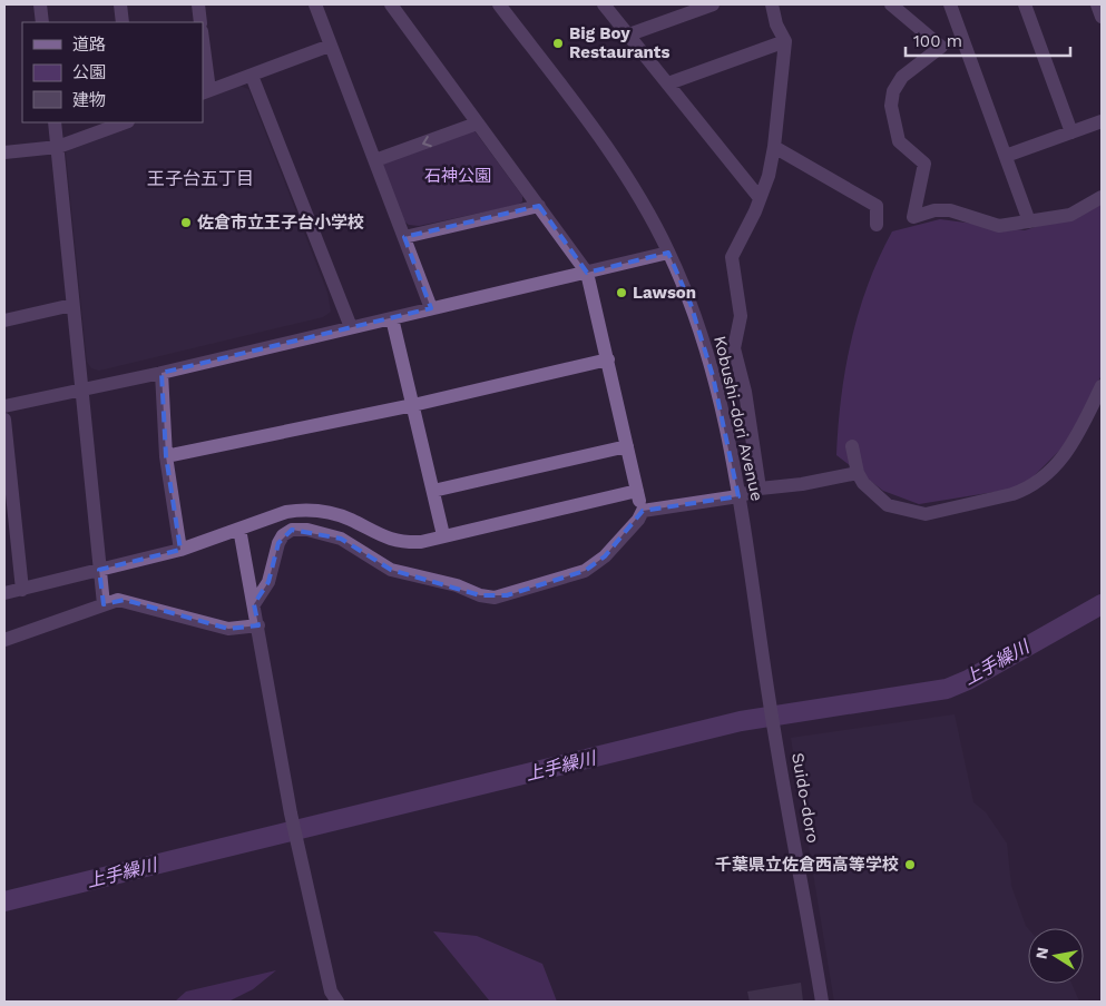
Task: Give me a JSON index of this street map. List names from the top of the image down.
{
  "streets": {
    "street": ["Kobushi-dori Avenue", "Suido-doro"]
  },
  "crossings": [
    ["Kobushi-dori Avenue", "Suido-doro"]
  ],
  "districts": ["王子台五丁目"],
  "water": ["上手繰川"],
  "parks": ["石神公園"],
  "places": [
    "Big Boy Restaurants",
    "佐倉市立王子台小学校",
    "Lawson",
    "千葉県立佐倉西高等学校"
  ],
  "legend": ["道路", "公園", "建物"],
  "scale_bar": "100 m",
  "north": "left"
}
